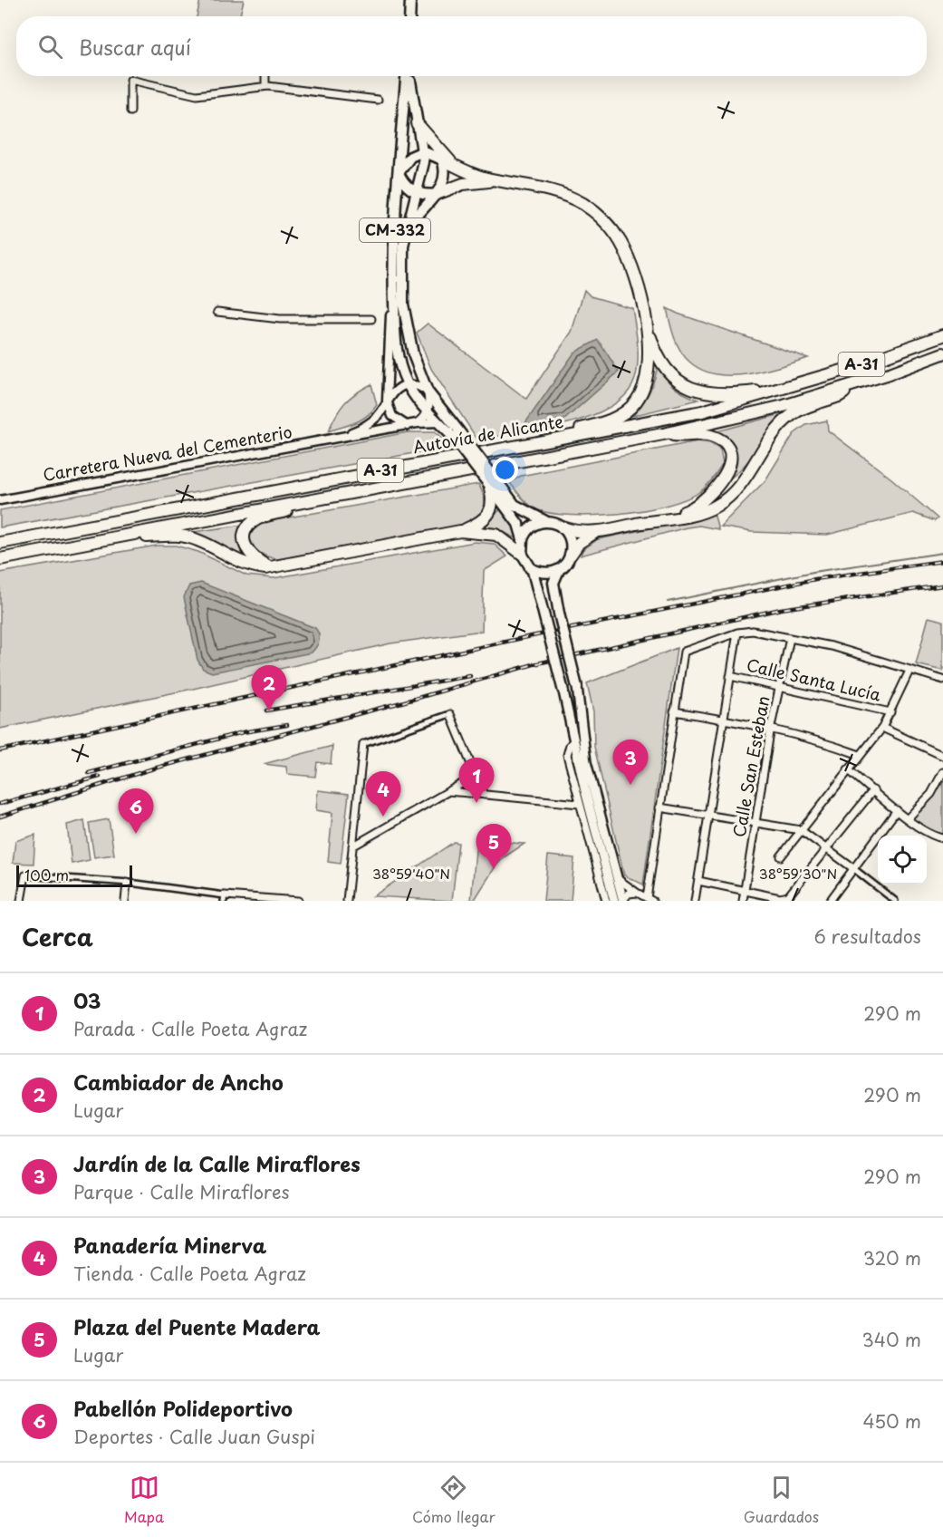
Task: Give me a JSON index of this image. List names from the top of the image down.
{
  "streets": {
    "highway": ["A-31", "Autovía de Alicante"],
    "main road": ["CM-332"],
    "street": ["Carretera Nueva del Cementerio", "Calle Santa Lucía", "Calle San Esteban"]
  },
  "crossings": [
    ["CM-332", "Carretera Nueva del Cementerio"],
    ["Calle Santa Lucía", "Calle San Esteban"]
  ],
  "scale_bar": "100 m",
  "page": {
    "search": "Buscar aquí",
    "pins": [
      "2",
      "3",
      "1",
      "4",
      "6",
      "5"
    ],
    "scale": "100 m",
    "heading": ["Cerca", "6 resultados"],
    "list": [
      {
        "mark": "1",
        "name": "03",
        "note": "Parada · Calle Poeta Agraz",
        "value": "290 m"
      },
      {
        "mark": "2",
        "name": "Cambiador de Ancho",
        "note": "Lugar",
        "value": "290 m"
      },
      {
        "mark": "3",
        "name": "Jardín de la Calle Miraflores",
        "note": "Parque · Calle Miraflores",
        "value": "290 m"
      },
      {
        "mark": "4",
        "name": "Panadería Minerva",
        "note": "Tienda · Calle Poeta Agraz",
        "value": "320 m"
      },
      {
        "mark": "5",
        "name": "Plaza del Puente Madera",
        "note": "Lugar",
        "value": "340 m"
      },
      {
        "mark": "6",
        "name": "Pabellón Polideportivo",
        "note": "Deportes · Calle Juan Guspi",
        "value": "450 m"
      }
    ],
    "nav": ["Mapa", "Cómo llegar", "Guardados"]
  },
  "coordinates": ["38°59'40\"N", "38°59'30\"N"]
}
